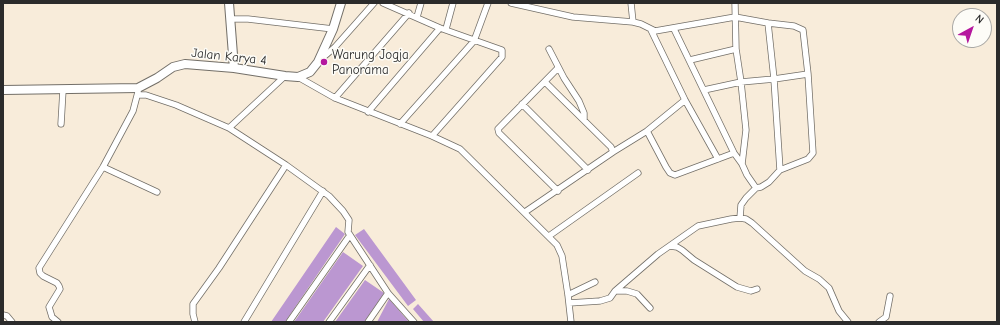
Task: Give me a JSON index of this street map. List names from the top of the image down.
{
  "streets": {
    "main road": ["Jalan Karya 4"]
  },
  "places": ["Warung Jogja Panorama"],
  "north": "top right"
}
